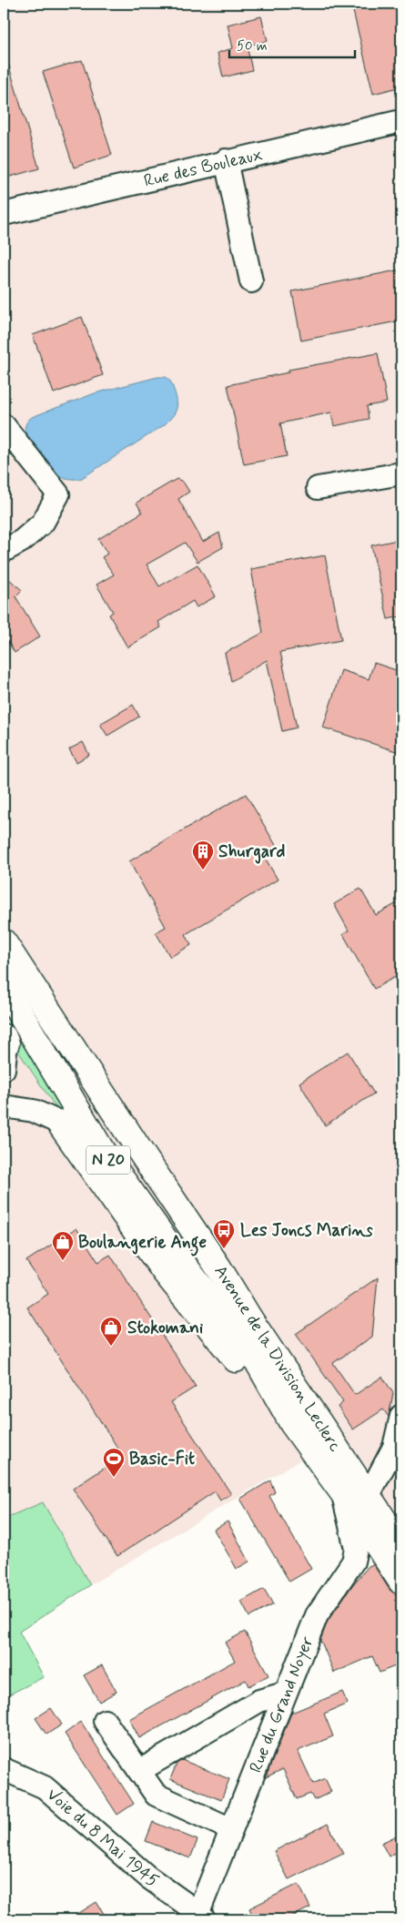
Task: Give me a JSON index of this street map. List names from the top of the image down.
{
  "streets": {
    "main road": ["N 20", "Avenue de la Division Leclerc"],
    "street": ["Rue des Bouleaux", "Rue du Grand Noyer", "Voie du 8 Mai 1945"]
  },
  "crossings": [
    ["Avenue de la Division Leclerc", "Rue du Grand Noyer"],
    ["Rue du Grand Noyer", "Voie du 8 Mai 1945"]
  ],
  "places": {
    "building": ["Shurgard"],
    "bus stop": ["Les Joncs Marins"],
    "shop": ["Boulangerie Ange", "Stokomani"],
    "sports": ["Basic-Fit"]
  },
  "scale_bar": "50 m"
}
